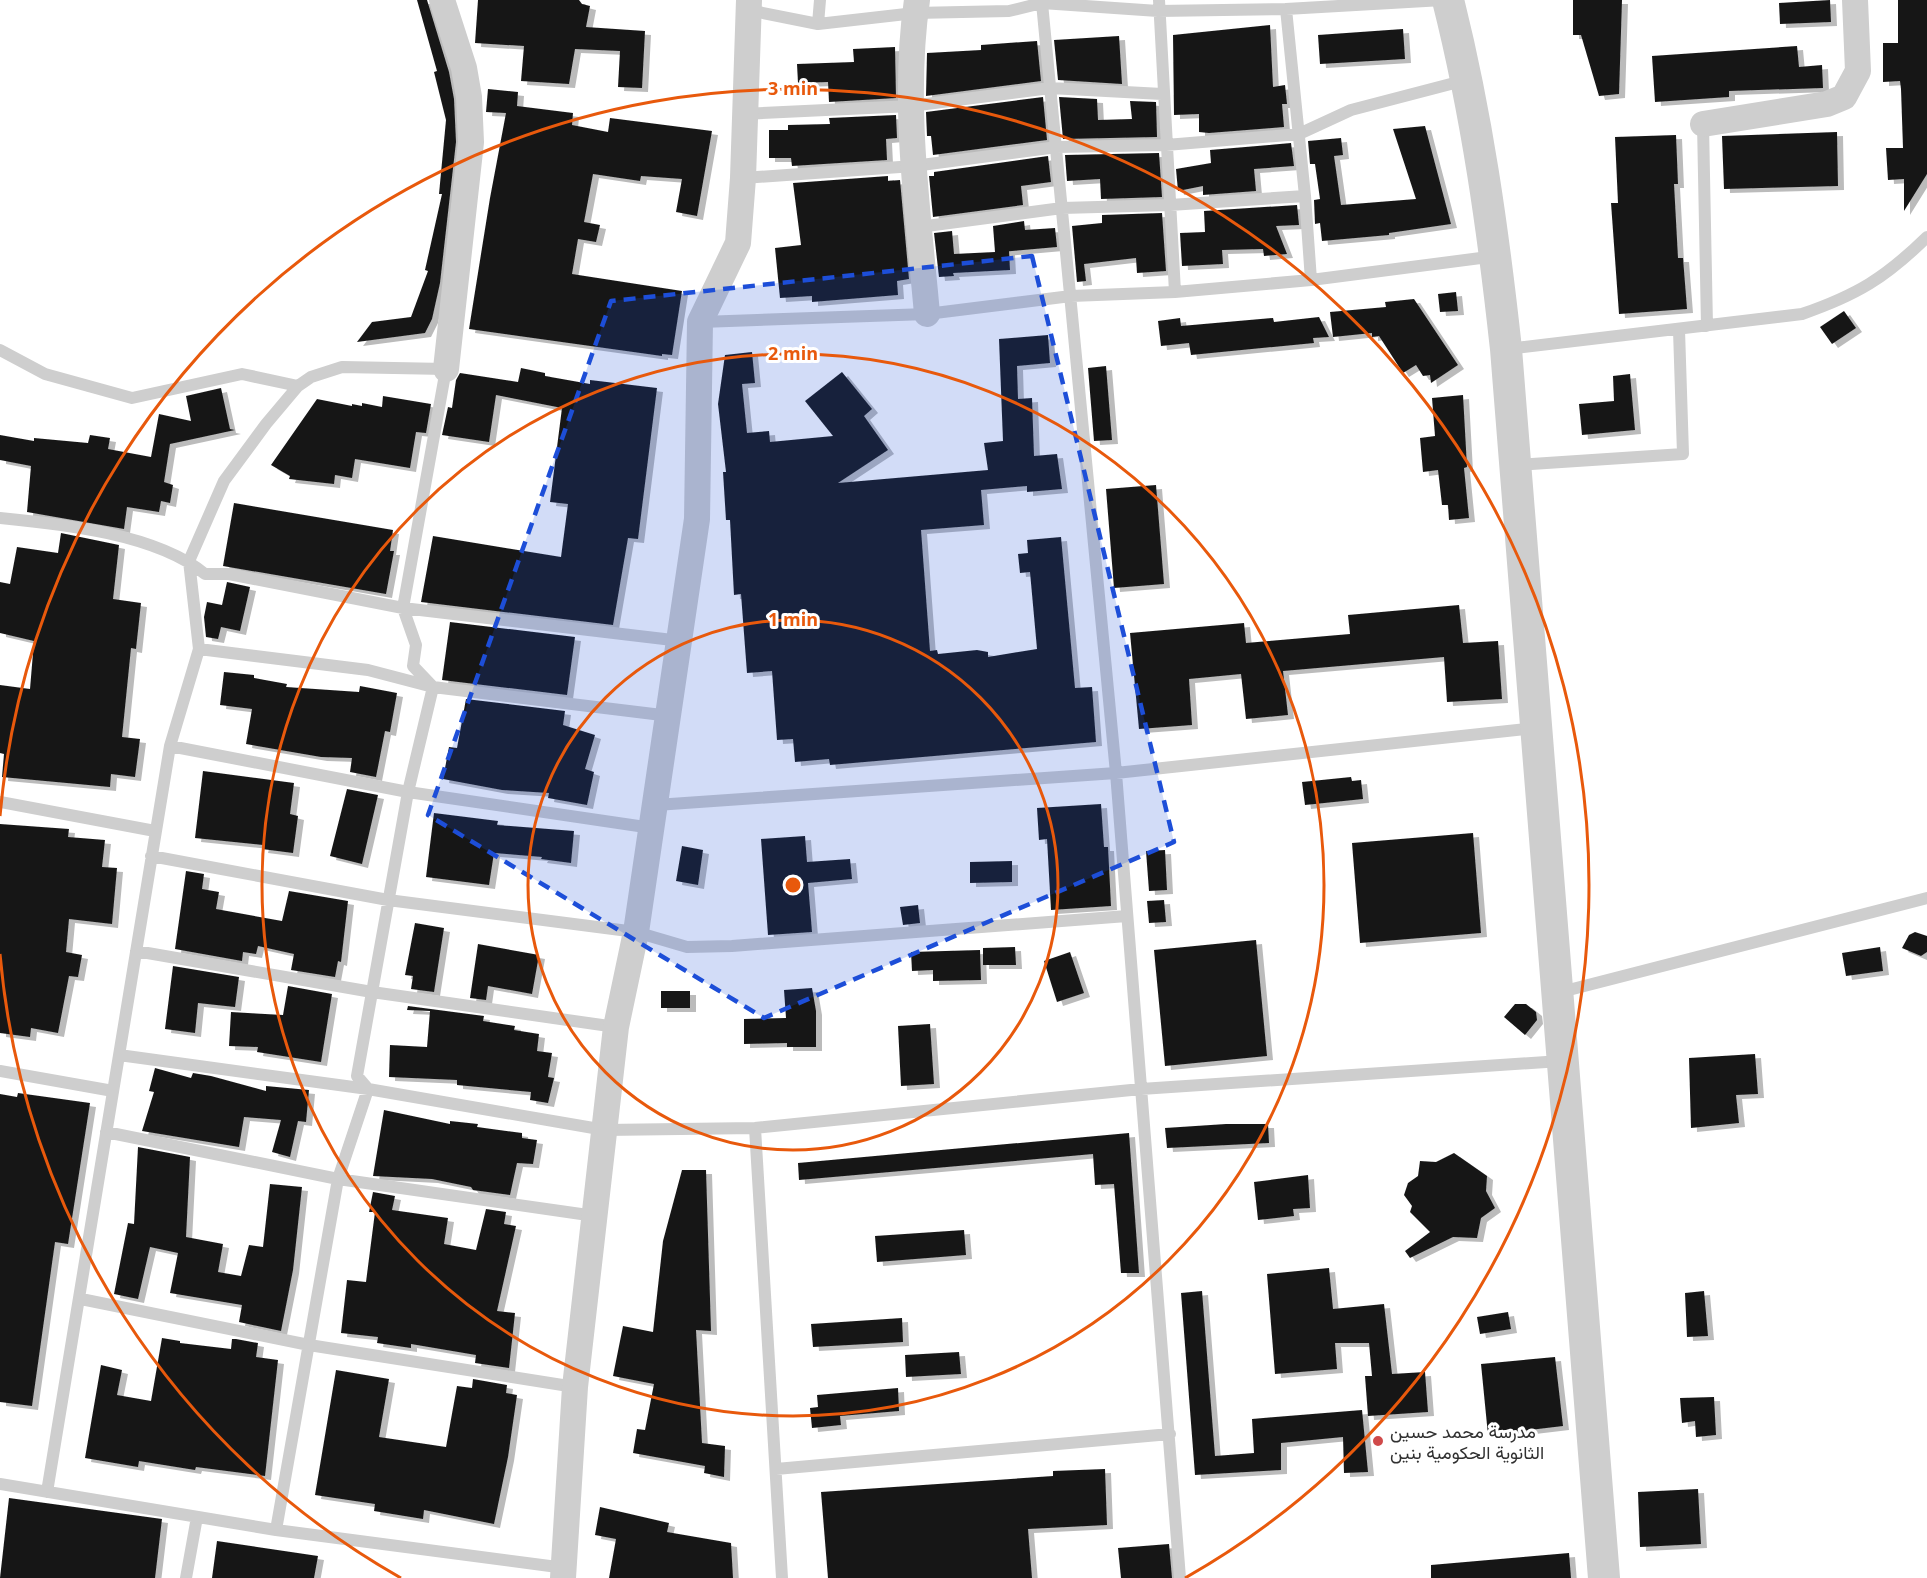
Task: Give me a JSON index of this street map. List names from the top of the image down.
{
  "places": ["مدرسة محمد حسين الثانوية الحكومية بنين"],
  "rings": ["3 min", "2 min", "1 min"]
}
